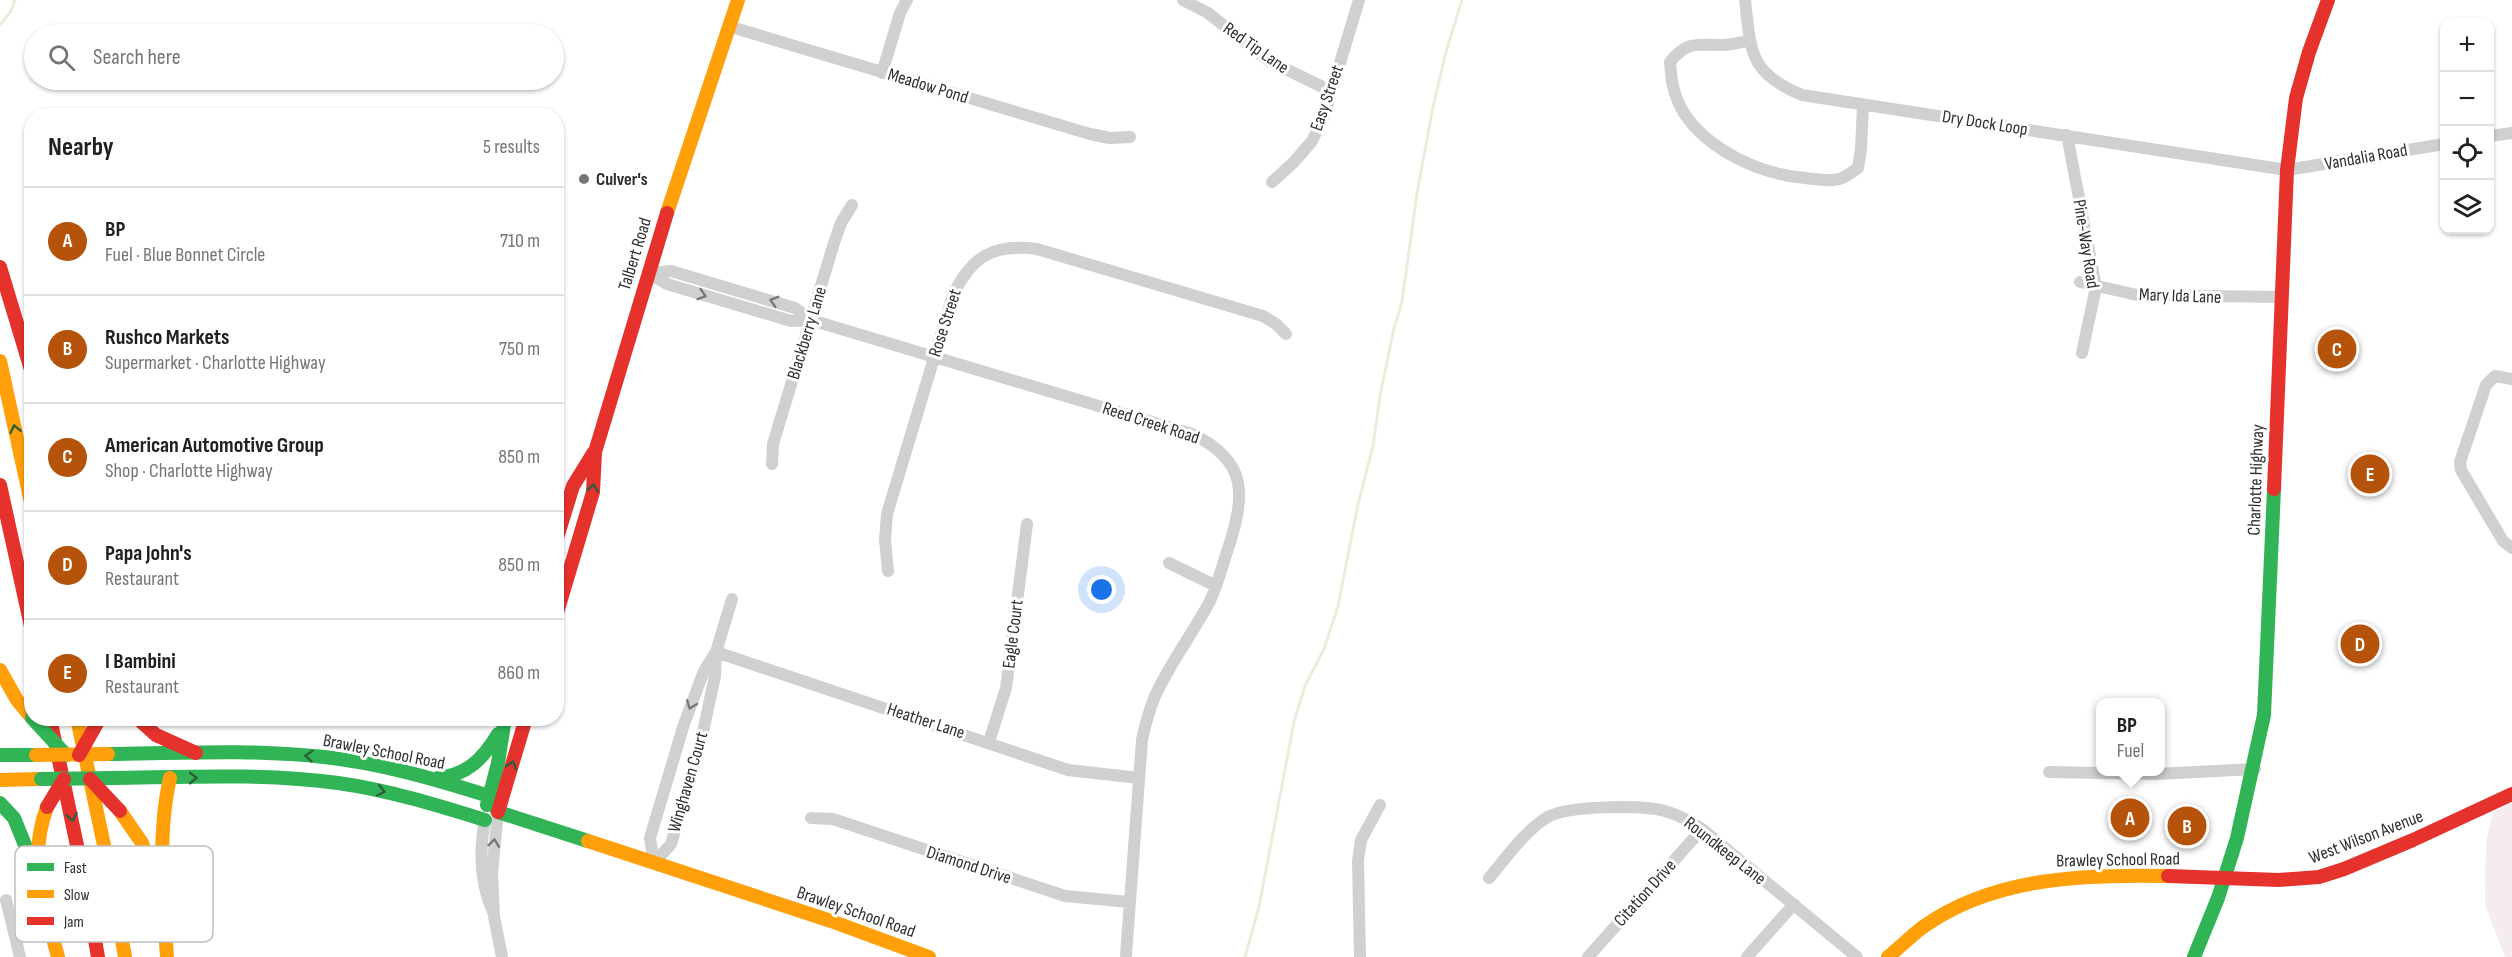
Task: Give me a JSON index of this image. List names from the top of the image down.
{
  "streets": {
    "main road": [
      "Talbert Road",
      "Charlotte Highway",
      "Brawley School Road",
      "West Wilson Avenue"
    ],
    "street": [
      "Red Tip Lane",
      "Meadow Pond",
      "Easy Street",
      "Dry Dock Loop",
      "Vandalia Road",
      "Pine-Way Road",
      "Mary Ida Lane",
      "Rose Street",
      "Blackberry Lane",
      "Reed Creek Road",
      "Eagle Court",
      "Heather Lane",
      "Winghaven Court",
      "Roundkeep Lane",
      "Diamond Drive",
      "Citation Drive"
    ]
  },
  "crossings": [
    ["Red Tip Lane", "Easy Street"],
    ["Meadow Pond", "Talbert Road"],
    ["Dry Dock Loop", "Vandalia Road"],
    ["Dry Dock Loop", "Pine-Way Road"],
    ["Dry Dock Loop", "Charlotte Highway"],
    ["Vandalia Road", "Charlotte Highway"],
    ["Pine-Way Road", "Mary Ida Lane"],
    ["Talbert Road", "Reed Creek Road"],
    ["Mary Ida Lane", "Charlotte Highway"],
    ["Rose Street", "Reed Creek Road"],
    ["Blackberry Lane", "Reed Creek Road"],
    ["Reed Creek Road", "Heather Lane"],
    ["Reed Creek Road", "Diamond Drive"],
    ["Charlotte Highway", "Brawley School Road"],
    ["Charlotte Highway", "West Wilson Avenue"],
    ["Eagle Court", "Heather Lane"],
    ["Heather Lane", "Winghaven Court"],
    ["Brawley School Road", "Winghaven Court"],
    ["Brawley School Road", "West Wilson Avenue"],
    ["Roundkeep Lane", "Citation Drive"]
  ],
  "places": ["Culver's"],
  "legend": ["Fast", "Slow", "Jam"],
  "page": {
    "map_buttons": ["+", "−"],
    "search": "Search here",
    "heading": ["Nearby", "5 results"],
    "list": [
      {
        "mark": "A",
        "name": "BP",
        "note": "Fuel · Blue Bonnet Circle",
        "value": "710 m"
      },
      {
        "mark": "B",
        "name": "Rushco Markets",
        "note": "Supermarket · Charlotte Highway",
        "value": "750 m"
      },
      {
        "mark": "C",
        "name": "American Automotive Group",
        "note": "Shop · Charlotte Highway",
        "value": "850 m"
      },
      {
        "mark": "D",
        "name": "Papa John's",
        "note": "Restaurant",
        "value": "850 m"
      },
      {
        "mark": "E",
        "name": "I Bambini",
        "note": "Restaurant",
        "value": "860 m"
      }
    ],
    "pins": [
      "C",
      "E",
      "D",
      "A",
      "B"
    ],
    "popup": ["BP", "Fuel"]
  }
}
